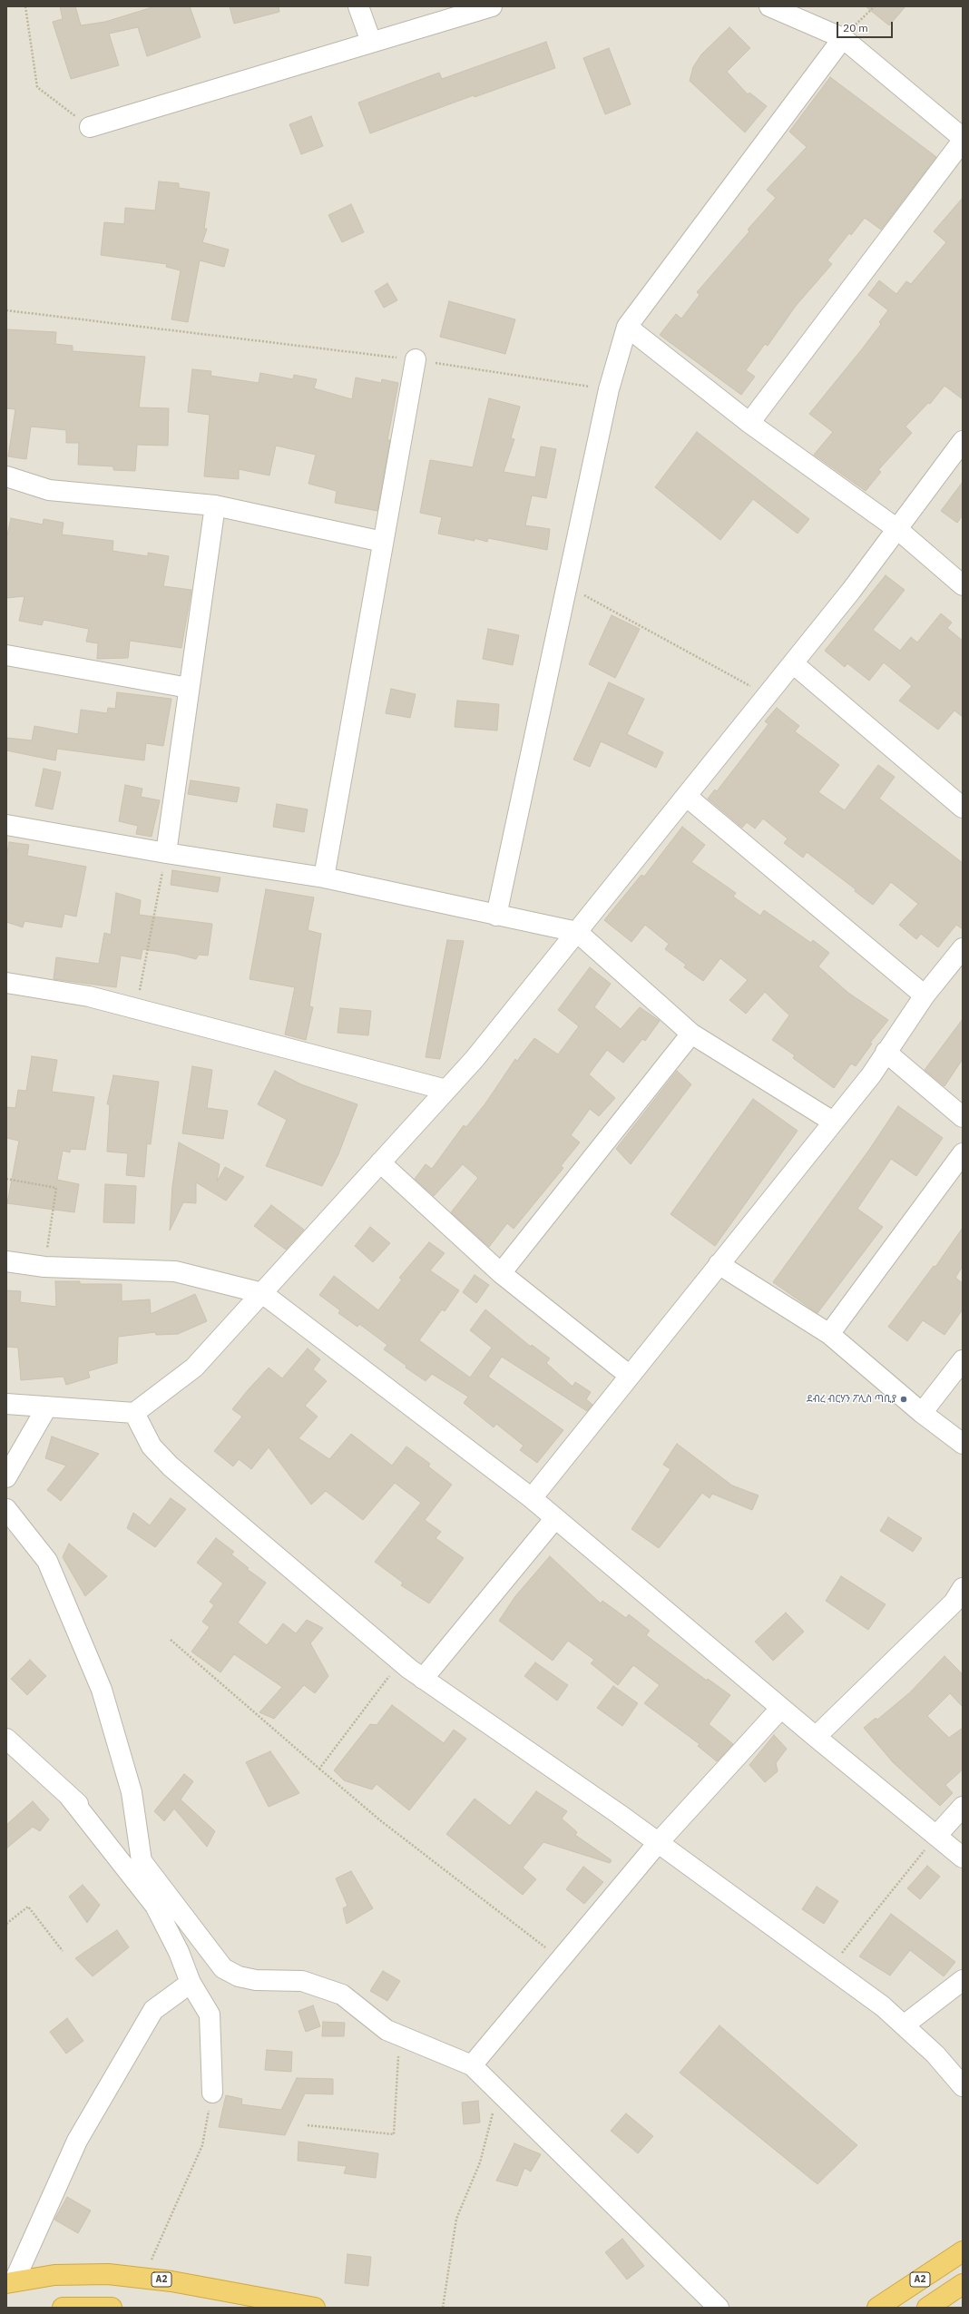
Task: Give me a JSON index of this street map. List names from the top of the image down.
{
  "streets": {
    "highway": ["A2"]
  },
  "places": ["ደብረ ብርሃን ፖሊስ ጣቢያ"],
  "scale_bar": "20 m"
}
